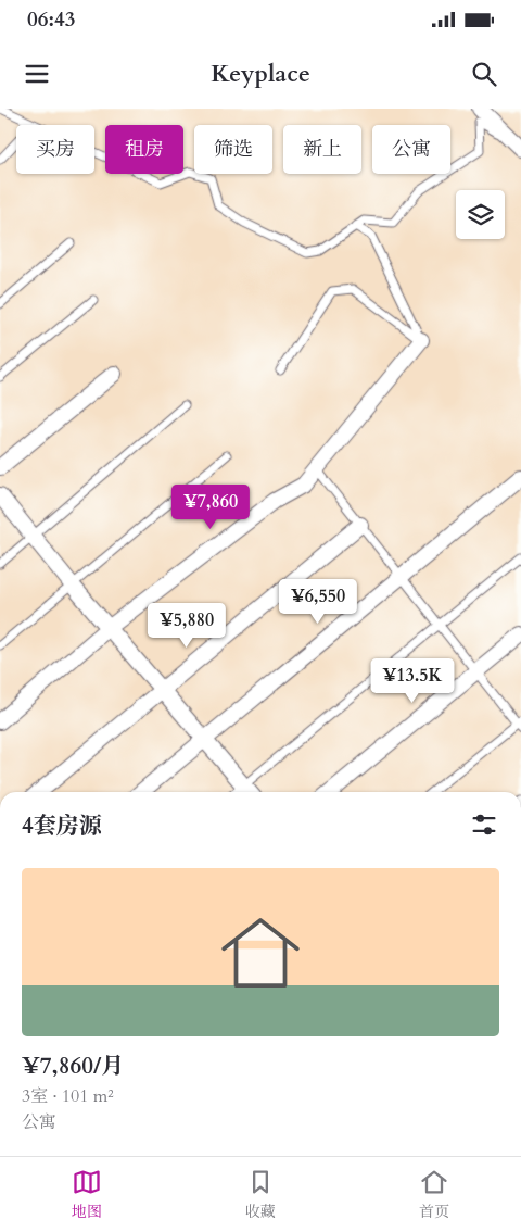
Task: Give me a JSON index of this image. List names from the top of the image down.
{
  "page": {
    "status": "06:43",
    "header": "Keyplace",
    "chip": [
      "买房",
      "租房",
      "筛选",
      "新上",
      "公寓"
    ],
    "price": [
      "¥7,860",
      "¥6,550",
      "¥5,880",
      "¥13.5K"
    ],
    "heading": "4套房源",
    "list": [
      {
        "name": "¥7,860/月",
        "note": "3室 · 101 m² · 公寓"
      }
    ],
    "tabs": ["地图", "收藏", "首页"]
  }
}
